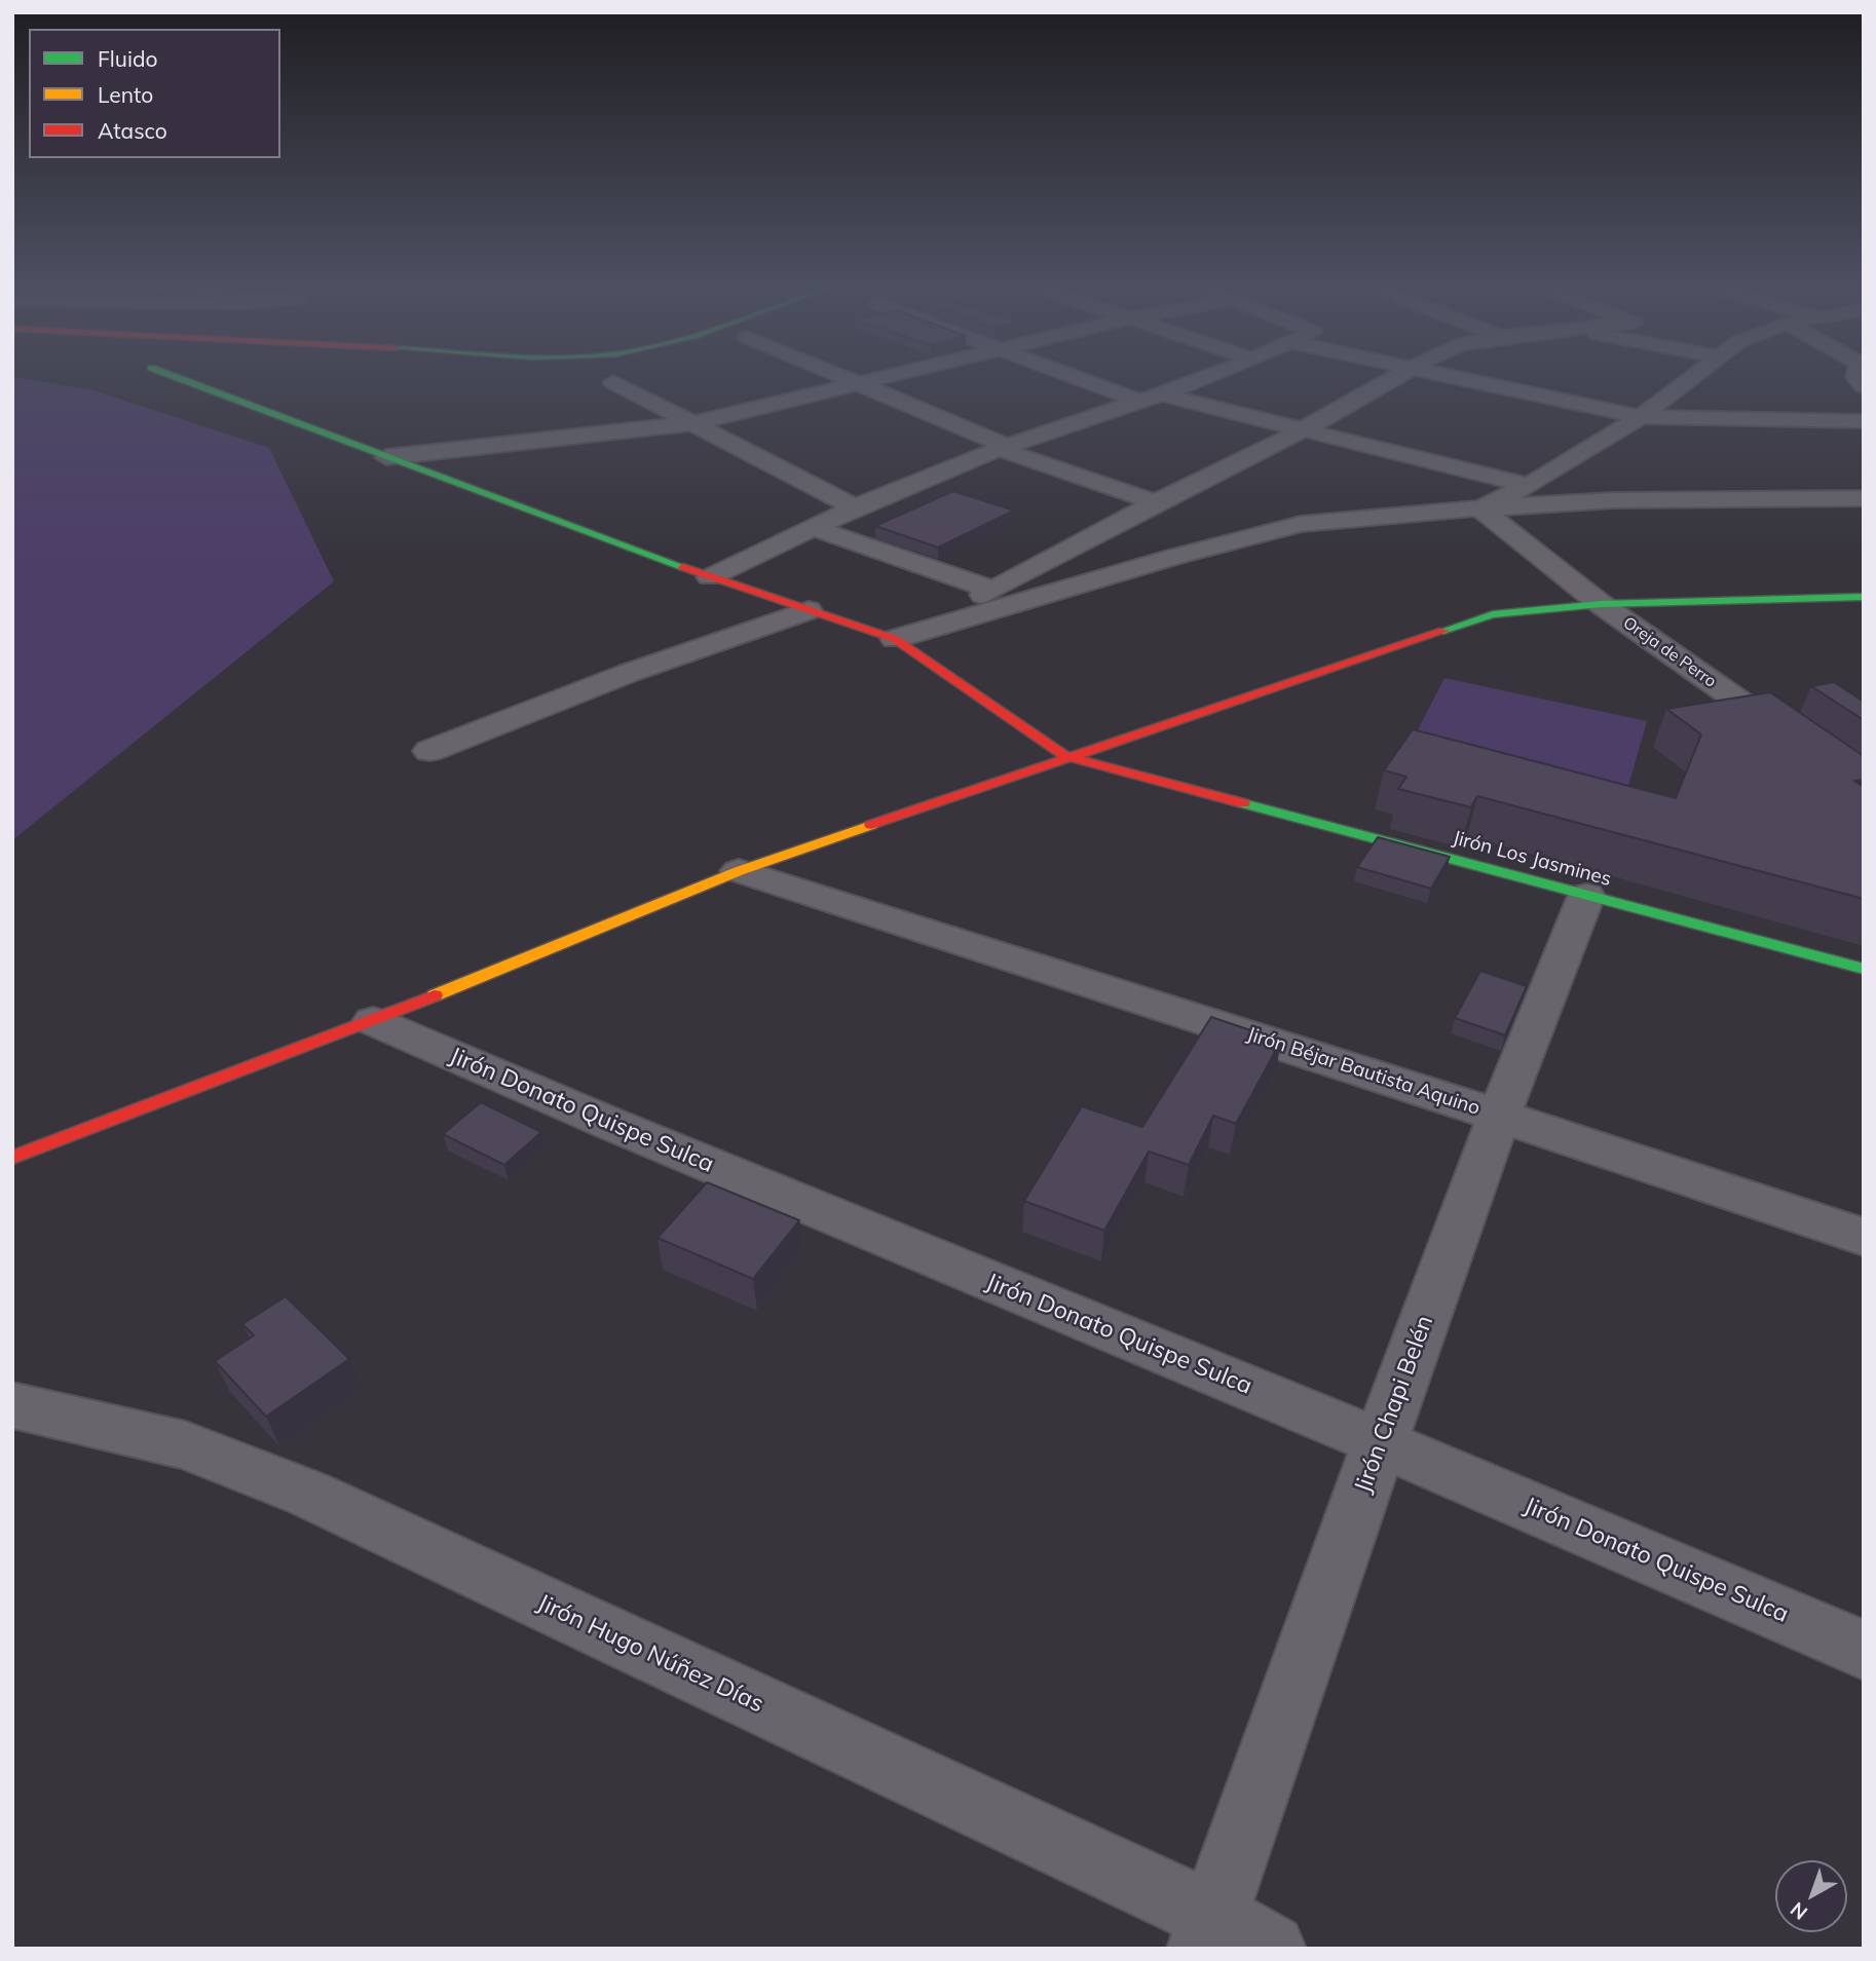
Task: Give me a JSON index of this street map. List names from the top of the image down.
{
  "streets": {
    "main road": ["Jirón Los Jasmines"],
    "street": [
      "Oreja de Perro",
      "Jirón Béjar Bautista Aquino",
      "Jirón Donato Quispe Sulca",
      "Jirón Chapi Belén",
      "Jirón Hugo Núñez Días"
    ]
  },
  "crossings": [
    ["Jirón Los Jasmines", "Jirón Chapi Belén"],
    ["Jirón Béjar Bautista Aquino", "Jirón Chapi Belén"],
    ["Jirón Donato Quispe Sulca", "Jirón Chapi Belén"],
    ["Jirón Chapi Belén", "Jirón Hugo Núñez Días"]
  ],
  "legend": ["Fluido", "Lento", "Atasco"],
  "north": "bottom left"
}
